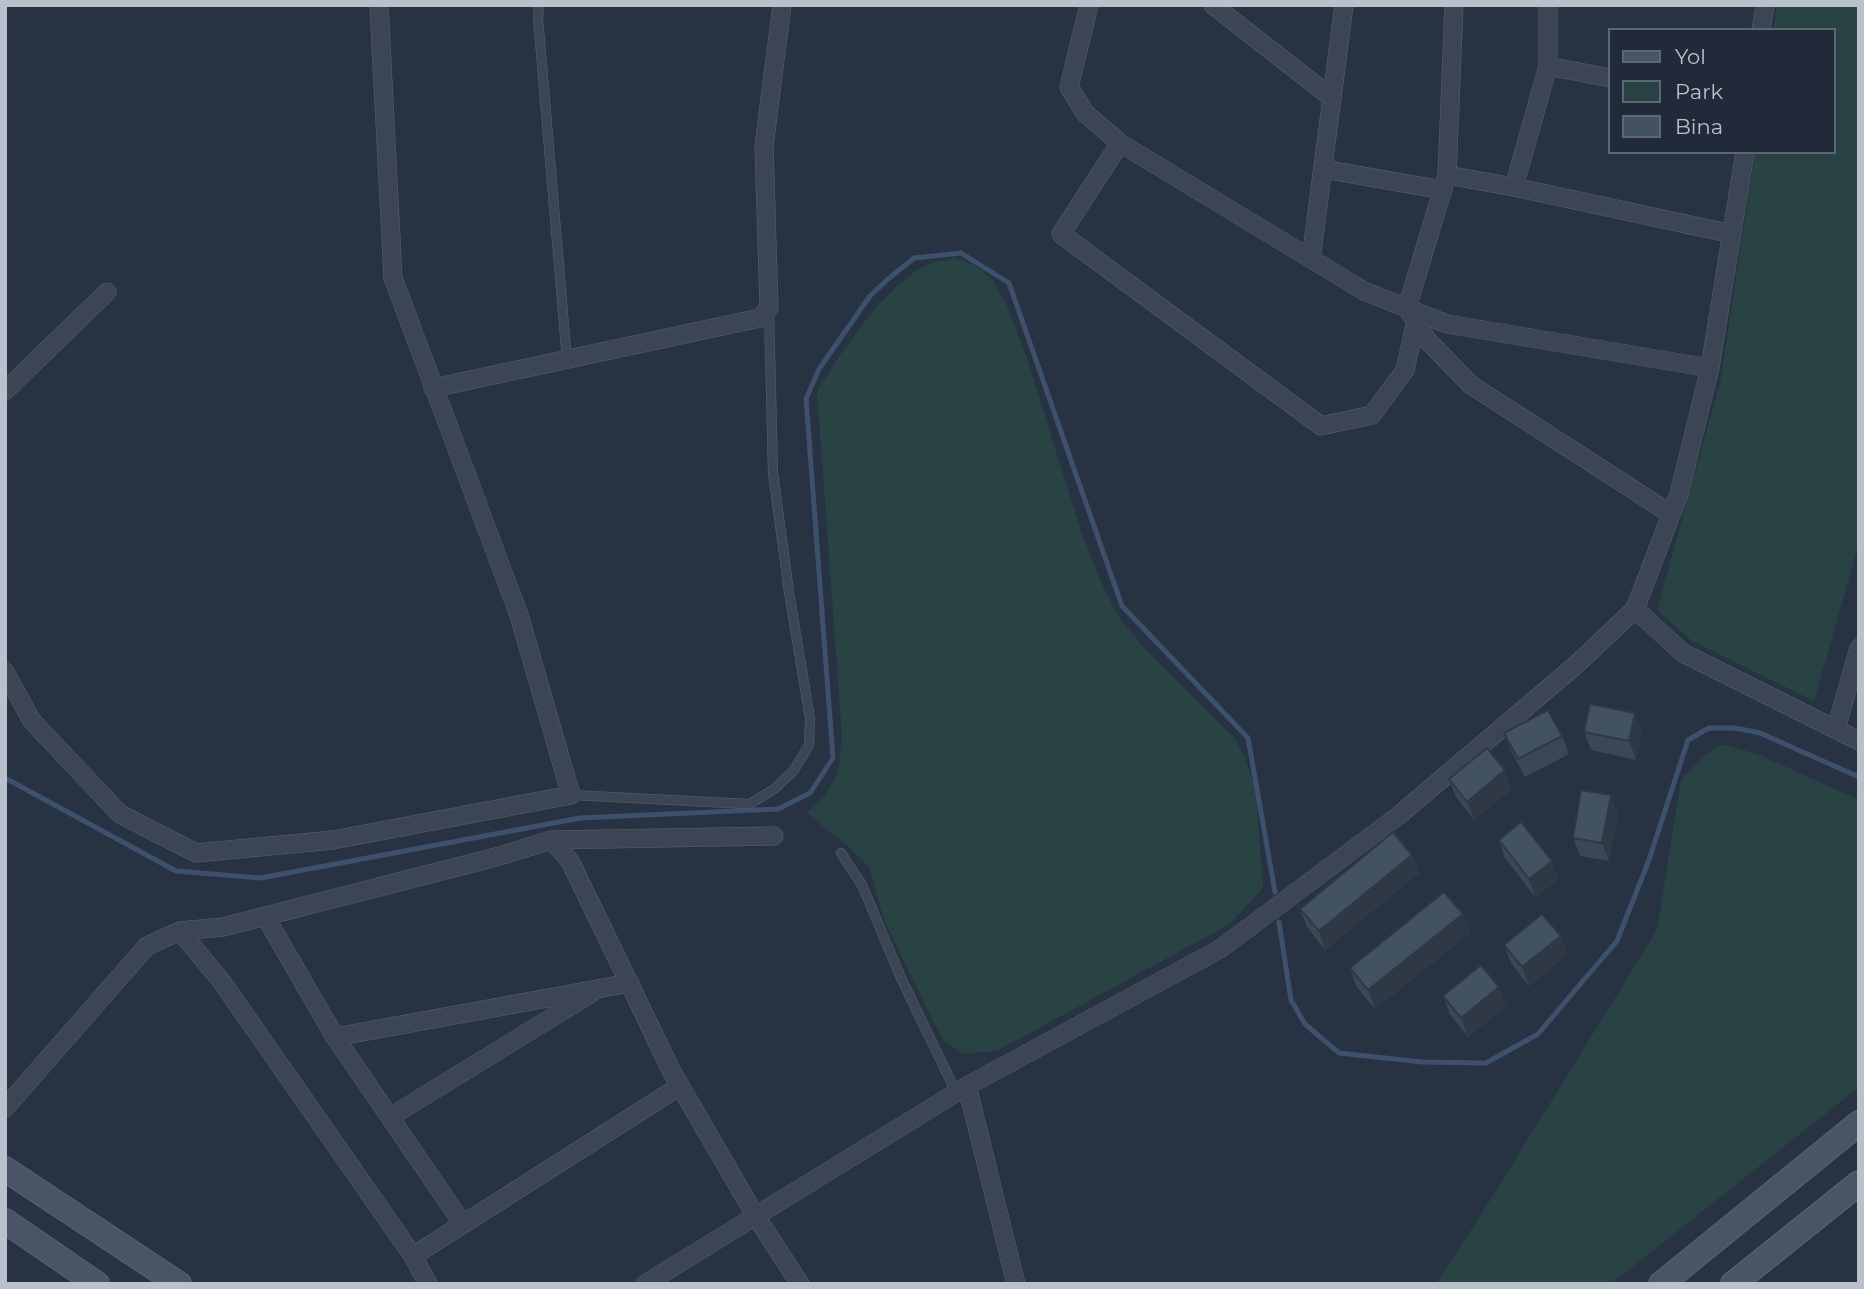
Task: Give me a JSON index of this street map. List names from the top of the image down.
{
  "legend": ["Yol", "Park", "Bina"]
}
